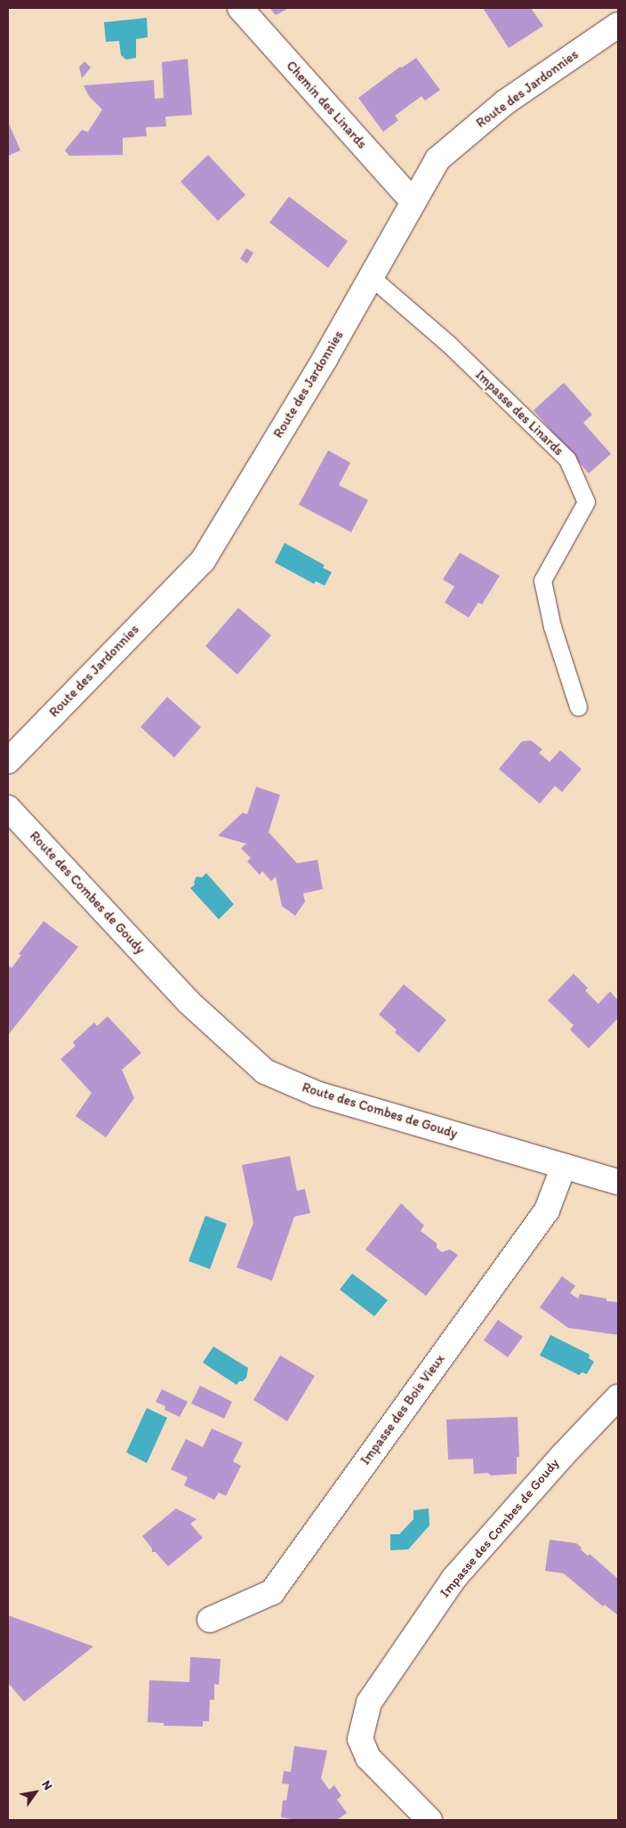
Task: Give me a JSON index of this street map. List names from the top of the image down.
{
  "streets": {
    "street": [
      "Route des Jardonnies",
      "Chemin des Linards",
      "Route des Combes de Goudy",
      "Impasse des Bois Vieux",
      "Impasse des Combes de Goudy"
    ],
    "lane": ["Impasse des Linards"]
  },
  "crossings": [
    ["Route des Jardonnies", "Chemin des Linards"],
    ["Route des Jardonnies", "Impasse des Linards"],
    ["Route des Combes de Goudy", "Impasse des Bois Vieux"]
  ],
  "north": "top right"
}
